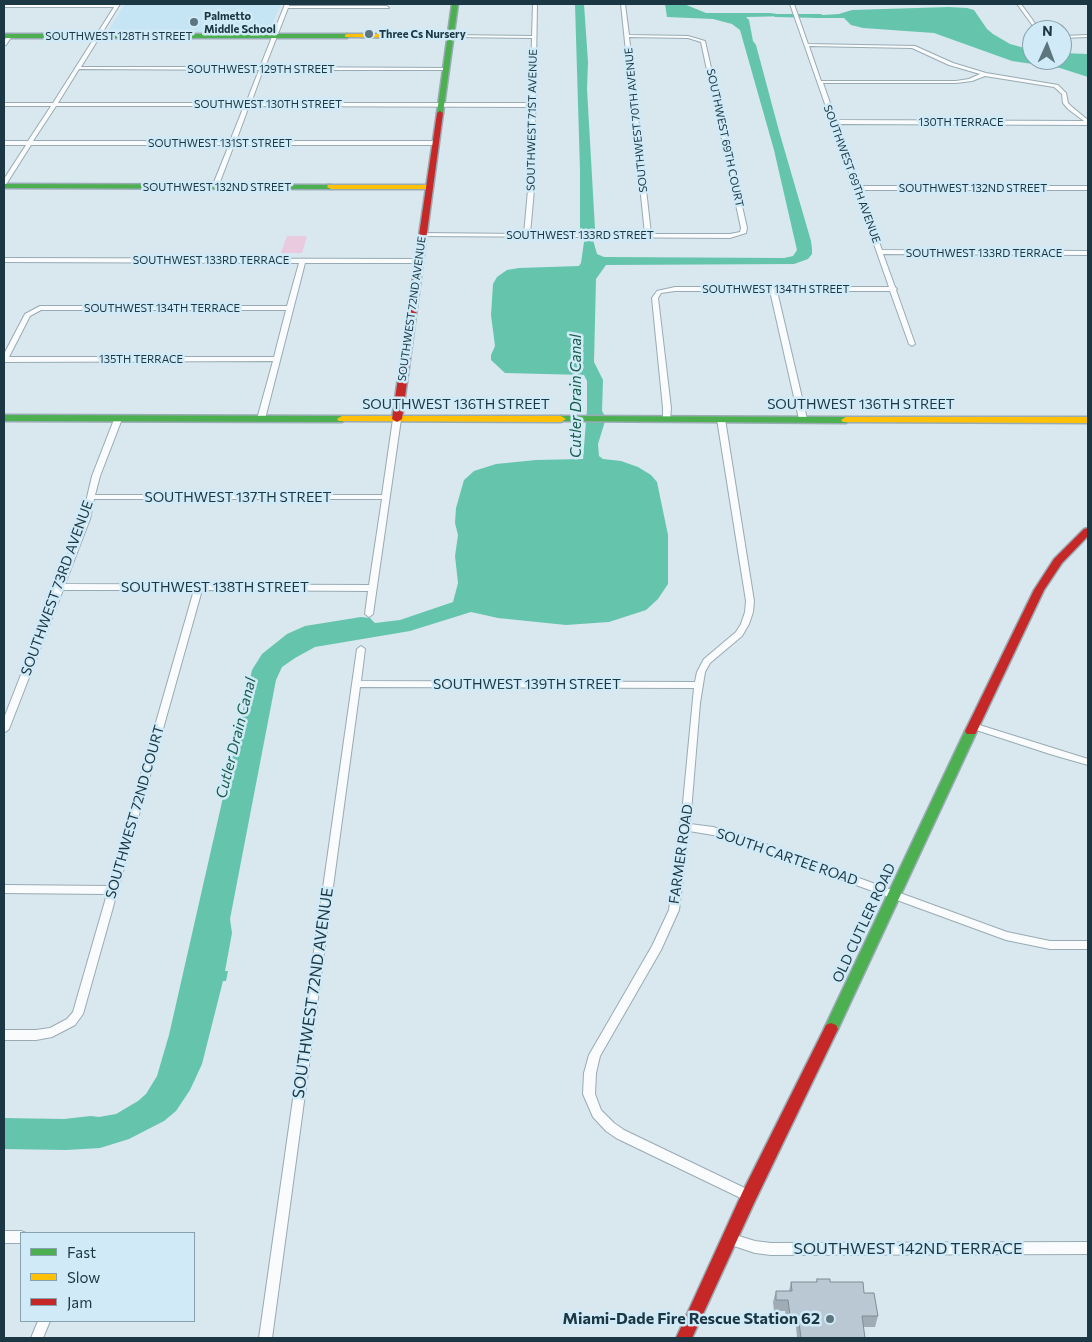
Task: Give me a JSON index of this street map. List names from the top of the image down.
{
  "streets": {
    "street": [
      "SOUTHWEST 128TH STREET",
      "SOUTHWEST 129TH STREET",
      "SOUTHWEST 130TH STREET",
      "SOUTHWEST 71ST AVENUE",
      "SOUTHWEST 70TH AVENUE",
      "130TH TERRACE",
      "SOUTHWEST 69TH COURT",
      "SOUTHWEST 131ST STREET",
      "SOUTHWEST 69TH AVENUE",
      "SOUTHWEST 132ND STREET",
      "SOUTHWEST 133RD STREET",
      "SOUTHWEST 133RD TERRACE",
      "SOUTHWEST 134TH STREET",
      "SOUTHWEST 134TH TERRACE",
      "SOUTHWEST 72ND AVENUE",
      "135TH TERRACE",
      "SOUTHWEST 136TH STREET",
      "SOUTHWEST 137TH STREET",
      "SOUTHWEST 138TH STREET",
      "SOUTHWEST 73RD AVENUE",
      "SOUTHWEST 139TH STREET",
      "SOUTHWEST 72ND COURT",
      "FARMER ROAD",
      "SOUTH CARTEE ROAD",
      "OLD CUTLER ROAD",
      "SOUTHWEST 142ND TERRACE"
    ]
  },
  "crossings": [
    ["SOUTHWEST 128TH STREET", "SOUTHWEST 71ST AVENUE"],
    ["SOUTHWEST 128TH STREET", "SOUTHWEST 72ND AVENUE"],
    ["SOUTHWEST 129TH STREET", "SOUTHWEST 72ND AVENUE"],
    ["SOUTHWEST 130TH STREET", "SOUTHWEST 71ST AVENUE"],
    ["SOUTHWEST 130TH STREET", "SOUTHWEST 72ND AVENUE"],
    ["SOUTHWEST 71ST AVENUE", "SOUTHWEST 133RD STREET"],
    ["SOUTHWEST 70TH AVENUE", "SOUTHWEST 69TH COURT"],
    ["SOUTHWEST 70TH AVENUE", "SOUTHWEST 133RD STREET"],
    ["130TH TERRACE", "SOUTHWEST 69TH AVENUE"],
    ["SOUTHWEST 69TH COURT", "SOUTHWEST 133RD STREET"],
    ["SOUTHWEST 131ST STREET", "SOUTHWEST 72ND AVENUE"],
    ["SOUTHWEST 69TH AVENUE", "SOUTHWEST 132ND STREET"],
    ["SOUTHWEST 69TH AVENUE", "SOUTHWEST 133RD TERRACE"],
    ["SOUTHWEST 69TH AVENUE", "SOUTHWEST 134TH STREET"],
    ["SOUTHWEST 132ND STREET", "SOUTHWEST 72ND AVENUE"],
    ["SOUTHWEST 133RD STREET", "SOUTHWEST 72ND AVENUE"],
    ["SOUTHWEST 133RD TERRACE", "SOUTHWEST 72ND AVENUE"],
    ["SOUTHWEST 134TH STREET", "SOUTHWEST 136TH STREET"],
    ["SOUTHWEST 134TH TERRACE", "135TH TERRACE"],
    ["SOUTHWEST 72ND AVENUE", "SOUTHWEST 136TH STREET"],
    ["SOUTHWEST 72ND AVENUE", "SOUTHWEST 137TH STREET"],
    ["SOUTHWEST 72ND AVENUE", "SOUTHWEST 138TH STREET"],
    ["SOUTHWEST 72ND AVENUE", "SOUTHWEST 139TH STREET"],
    ["SOUTHWEST 136TH STREET", "SOUTHWEST 73RD AVENUE"],
    ["SOUTHWEST 136TH STREET", "FARMER ROAD"],
    ["SOUTHWEST 137TH STREET", "SOUTHWEST 73RD AVENUE"],
    ["SOUTHWEST 138TH STREET", "SOUTHWEST 73RD AVENUE"],
    ["SOUTHWEST 138TH STREET", "SOUTHWEST 72ND COURT"],
    ["SOUTHWEST 139TH STREET", "FARMER ROAD"],
    ["FARMER ROAD", "SOUTH CARTEE ROAD"],
    ["FARMER ROAD", "OLD CUTLER ROAD"],
    ["SOUTH CARTEE ROAD", "OLD CUTLER ROAD"],
    ["OLD CUTLER ROAD", "SOUTHWEST 142ND TERRACE"]
  ],
  "water": ["Cutler Drain Canal"],
  "places": ["Palmetto Middle School", "Three Cs Nursery", "Miami-Dade Fire Rescue Station 62"],
  "legend": ["Fast", "Slow", "Jam"],
  "north": "top"
}
